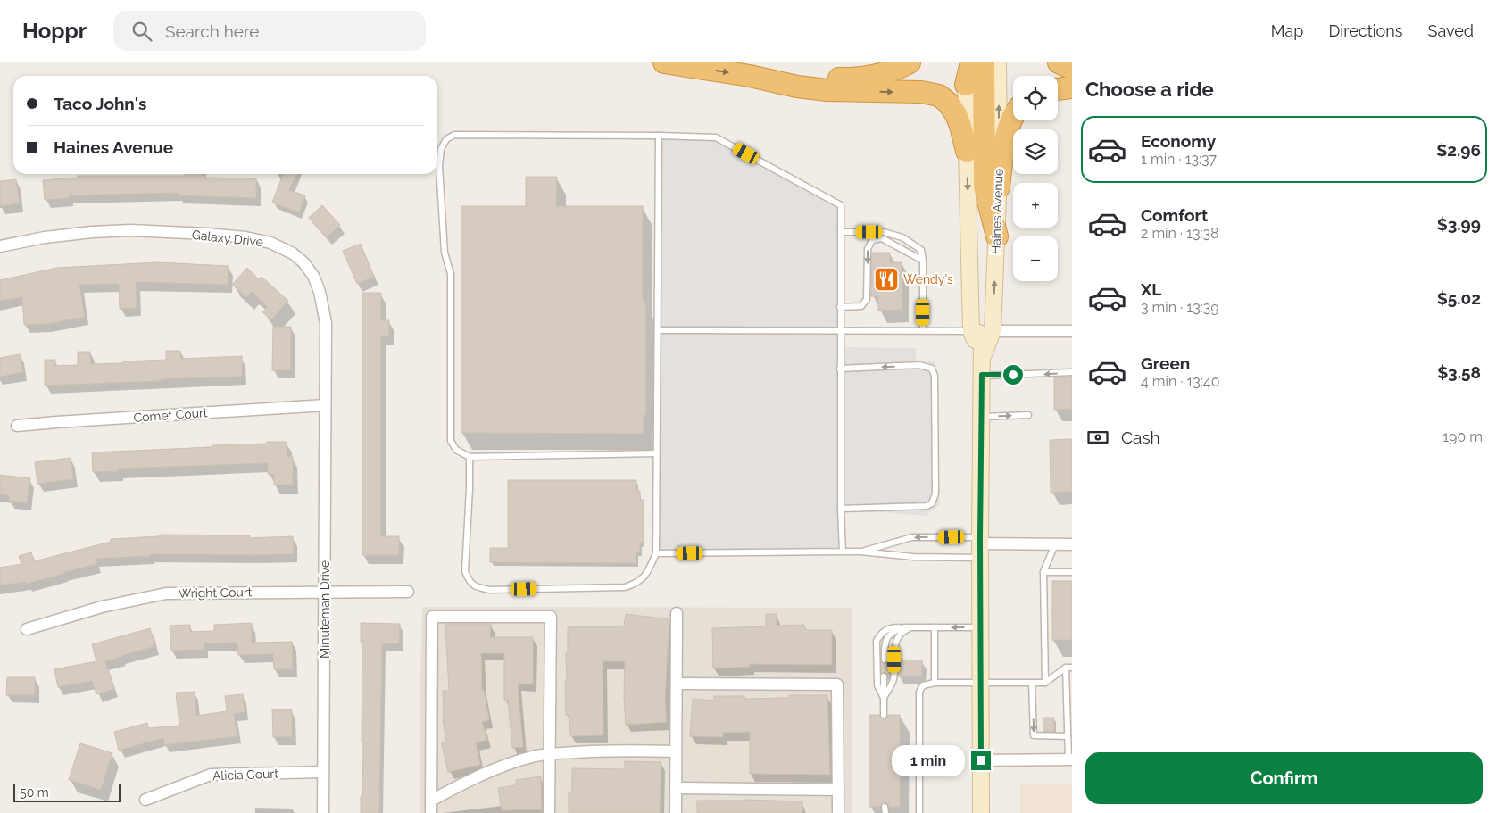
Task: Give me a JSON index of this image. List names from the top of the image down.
{
  "streets": {
    "main road": ["Haines Avenue"],
    "street": [
      "Galaxy Drive",
      "Comet Court",
      "Wright Court",
      "Minuteman Drive",
      "Alicia Court"
    ]
  },
  "crossings": [
    ["Galaxy Drive", "Comet Court"],
    ["Galaxy Drive", "Minuteman Drive"],
    ["Comet Court", "Minuteman Drive"],
    ["Wright Court", "Minuteman Drive"],
    ["Minuteman Drive", "Alicia Court"]
  ],
  "places": {
    "restaurant": ["Wendy's"]
  },
  "scale_bar": "50 m",
  "page": {
    "header": "Hoppr",
    "search": "Search here",
    "nav": ["Map", "Directions", "Saved"],
    "heading": "Choose a ride",
    "map_buttons": ["+", "−"],
    "banner": ["Taco John's", "Haines Avenue"],
    "list": [
      {
        "name": "Economy",
        "note": "1 min · 13:37",
        "value": "$2.96"
      },
      {
        "name": "Comfort",
        "note": "2 min · 13:38",
        "value": "$3.99"
      },
      {
        "name": "XL",
        "note": "3 min · 13:39",
        "value": "$5.02"
      },
      {
        "name": "Green",
        "note": "4 min · 13:40",
        "value": "$3.58"
      }
    ],
    "pay": ["Cash", "190 m"],
    "buttons": "Confirm",
    "bubble": "1 min",
    "scale": "50 m"
  }
}
